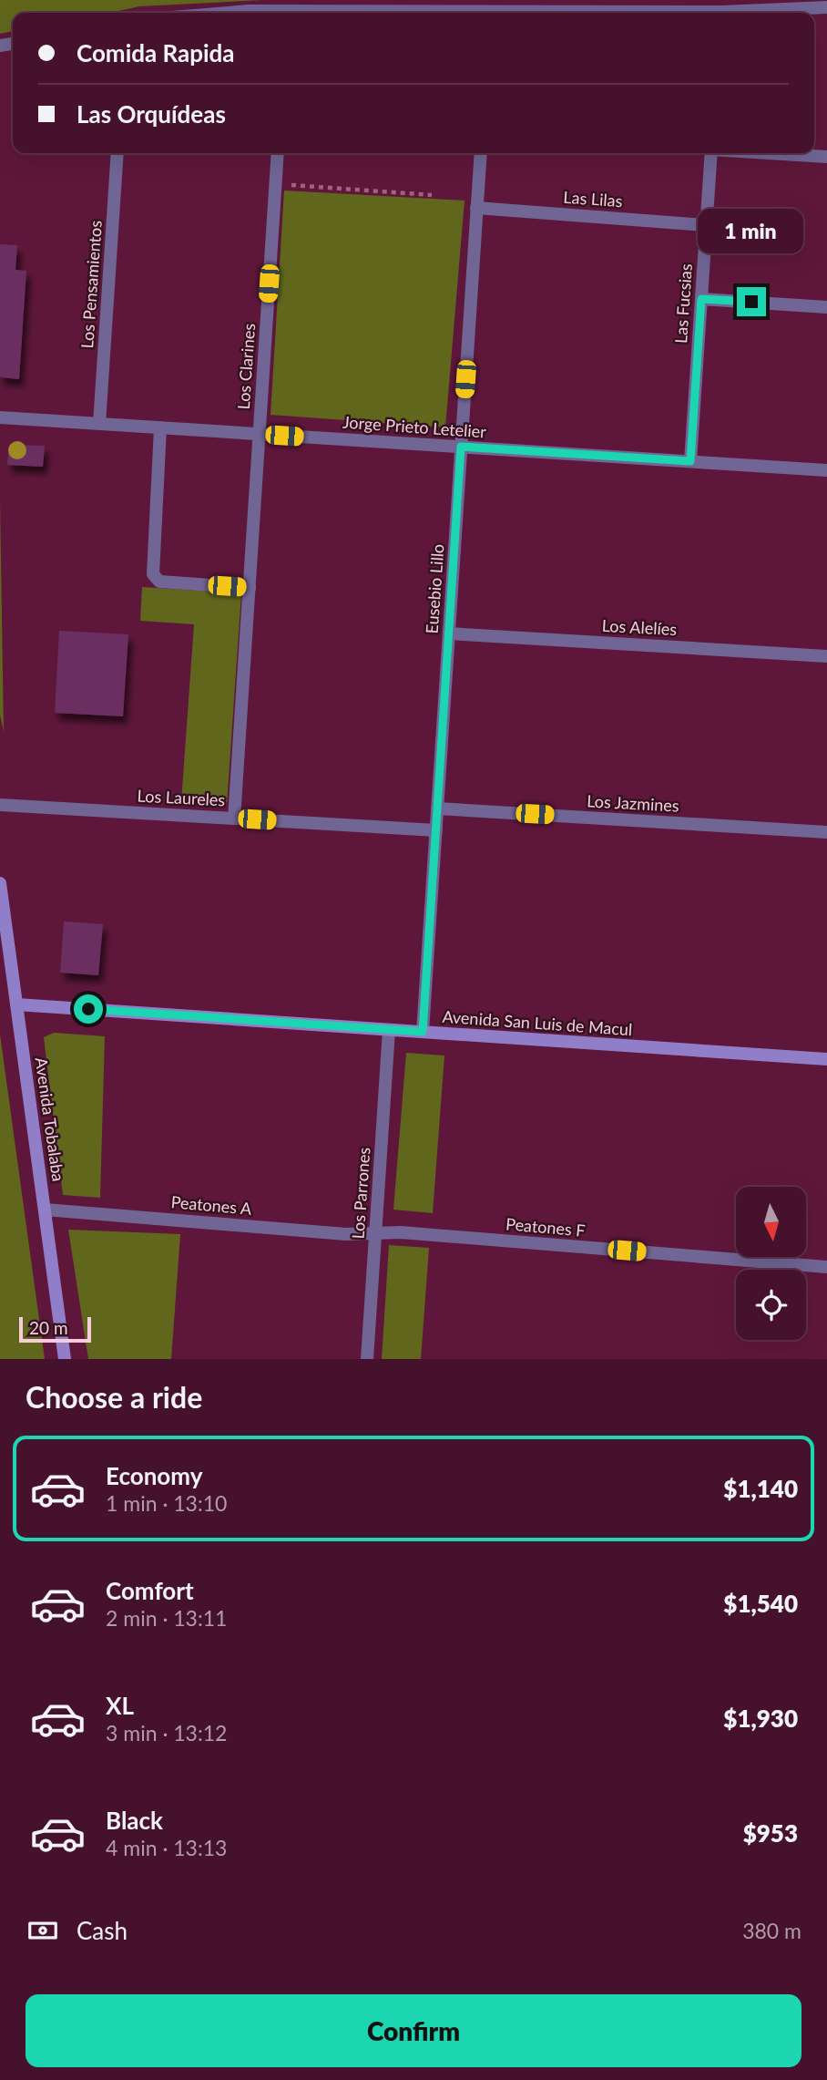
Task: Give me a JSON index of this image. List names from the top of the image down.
{
  "streets": {
    "street": [
      "Las Lilas",
      "Los Pensamientos",
      "Las Fucsias",
      "Los Clarines",
      "Jorge Prieto Letelier",
      "Eusebio Lillo",
      "Los Alelíes",
      "Los Laureles",
      "Los Jazmines",
      "Avenida San Luis de Macul",
      "Avenida Tobalaba",
      "Los Parrones",
      "Peatones A",
      "Peatones F"
    ]
  },
  "crossings": [
    ["Las Lilas", "Las Fucsias"],
    ["Las Lilas", "Eusebio Lillo"],
    ["Los Pensamientos", "Jorge Prieto Letelier"],
    ["Las Fucsias", "Jorge Prieto Letelier"],
    ["Los Clarines", "Jorge Prieto Letelier"],
    ["Los Clarines", "Los Laureles"],
    ["Jorge Prieto Letelier", "Eusebio Lillo"],
    ["Eusebio Lillo", "Los Alelíes"],
    ["Eusebio Lillo", "Los Laureles"],
    ["Eusebio Lillo", "Los Jazmines"],
    ["Eusebio Lillo", "Avenida San Luis de Macul"],
    ["Avenida San Luis de Macul", "Avenida Tobalaba"],
    ["Avenida San Luis de Macul", "Los Parrones"],
    ["Avenida Tobalaba", "Peatones A"],
    ["Los Parrones", "Peatones A"],
    ["Los Parrones", "Peatones F"],
    ["Peatones A", "Peatones F"]
  ],
  "scale_bar": "20 m",
  "north": "bottom",
  "page": {
    "banner": ["Comida Rapida", "Las Orquídeas"],
    "bubble": "1 min",
    "scale": "20 m",
    "heading": "Choose a ride",
    "list": [
      {
        "name": "Economy",
        "note": "1 min · 13:10",
        "value": "$1,140"
      },
      {
        "name": "Comfort",
        "note": "2 min · 13:11",
        "value": "$1,540"
      },
      {
        "name": "XL",
        "note": "3 min · 13:12",
        "value": "$1,930"
      },
      {
        "name": "Black",
        "note": "4 min · 13:13",
        "value": "$953"
      }
    ],
    "pay": ["Cash", "380 m"],
    "buttons": "Confirm"
  }
}
